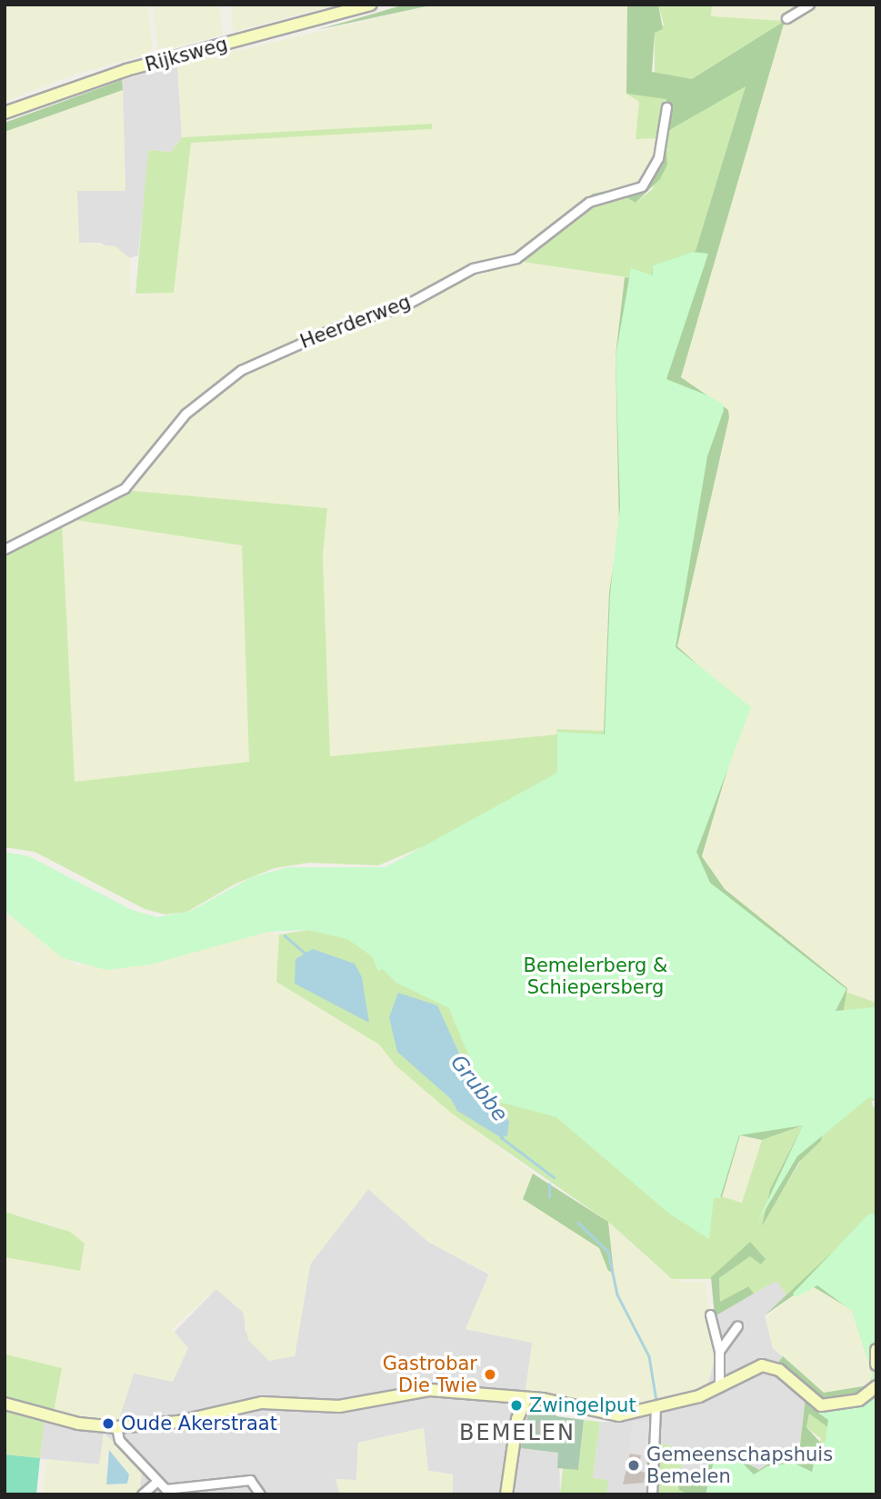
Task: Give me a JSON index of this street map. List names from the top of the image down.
{
  "streets": {
    "street": ["Rijksweg", "Heerderweg"]
  },
  "districts": ["BEMELEN"],
  "water": ["Grubbe"],
  "parks": ["Bemelerberg & Schiepersberg"],
  "places": [
    "Gastrobar Die Twie",
    "Zwingelput",
    "Oude Akerstraat",
    "Gemeenschapshuis Bemelen"
  ]
}
